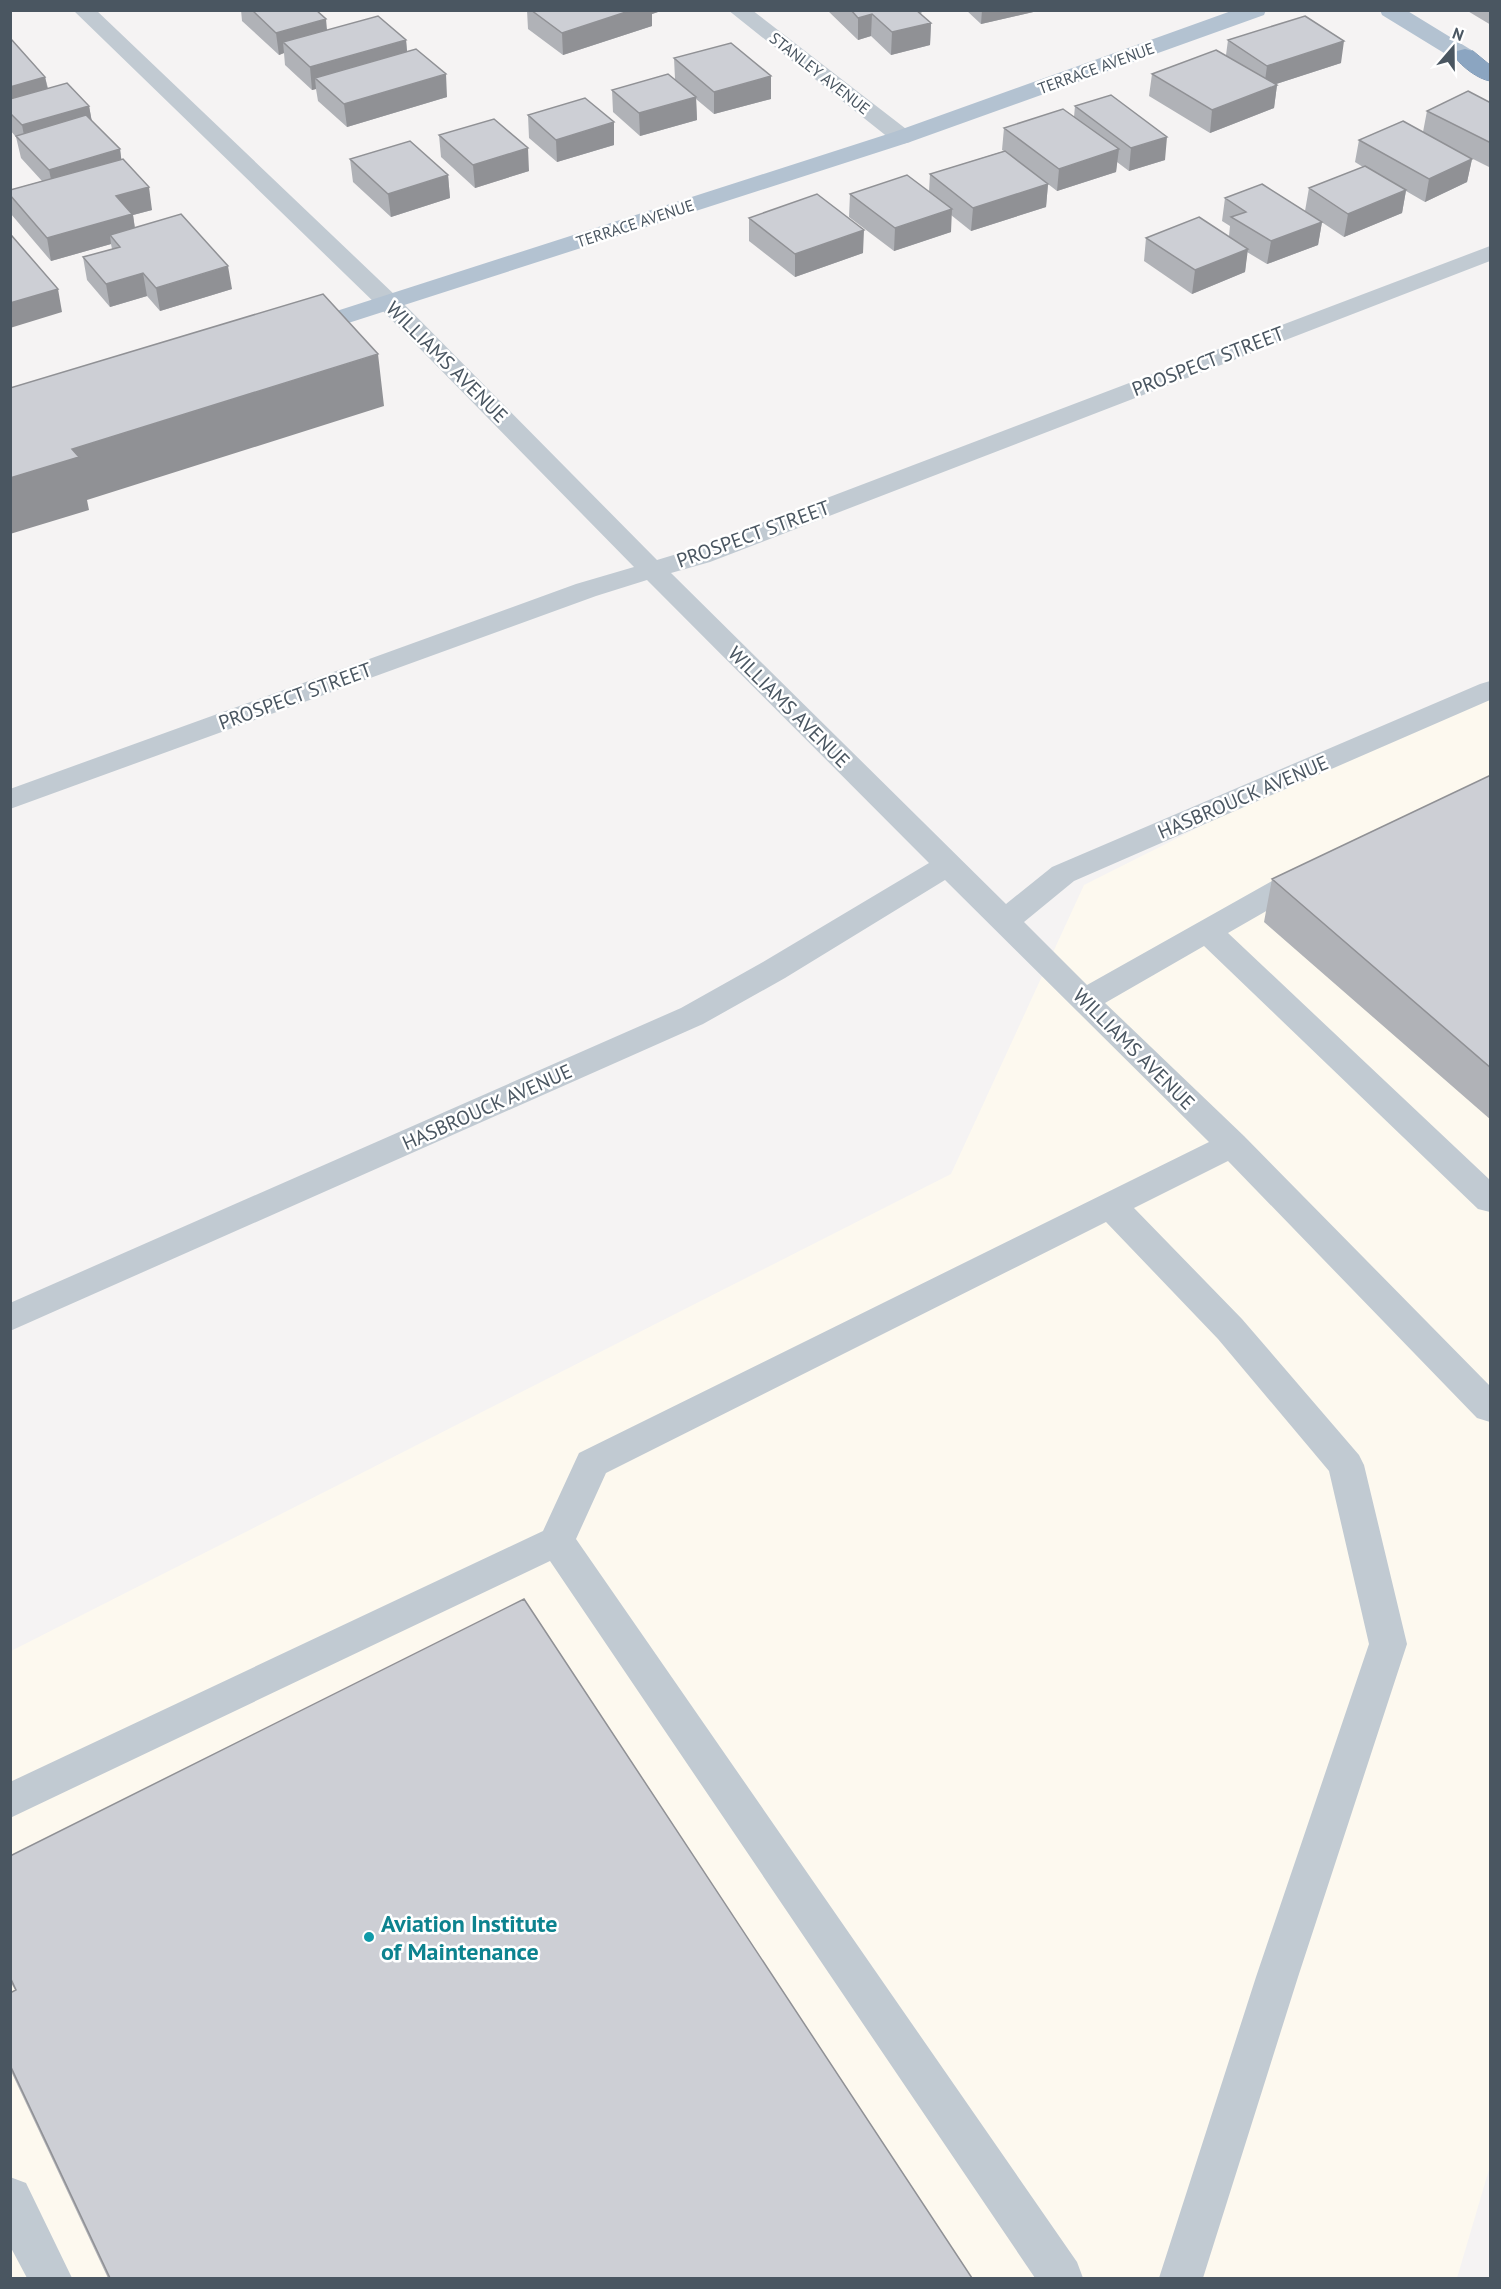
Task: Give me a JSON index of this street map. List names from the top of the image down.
{
  "streets": {
    "main road": ["TERRACE AVENUE"],
    "street": [
      "STANLEY AVENUE",
      "PROSPECT STREET",
      "WILLIAMS AVENUE",
      "HASBROUCK AVENUE"
    ]
  },
  "crossings": [
    ["TERRACE AVENUE", "STANLEY AVENUE"],
    ["TERRACE AVENUE", "WILLIAMS AVENUE"],
    ["PROSPECT STREET", "WILLIAMS AVENUE"],
    ["WILLIAMS AVENUE", "HASBROUCK AVENUE"]
  ],
  "places": ["Aviation Institute of Maintenance"],
  "north": "top"
}
